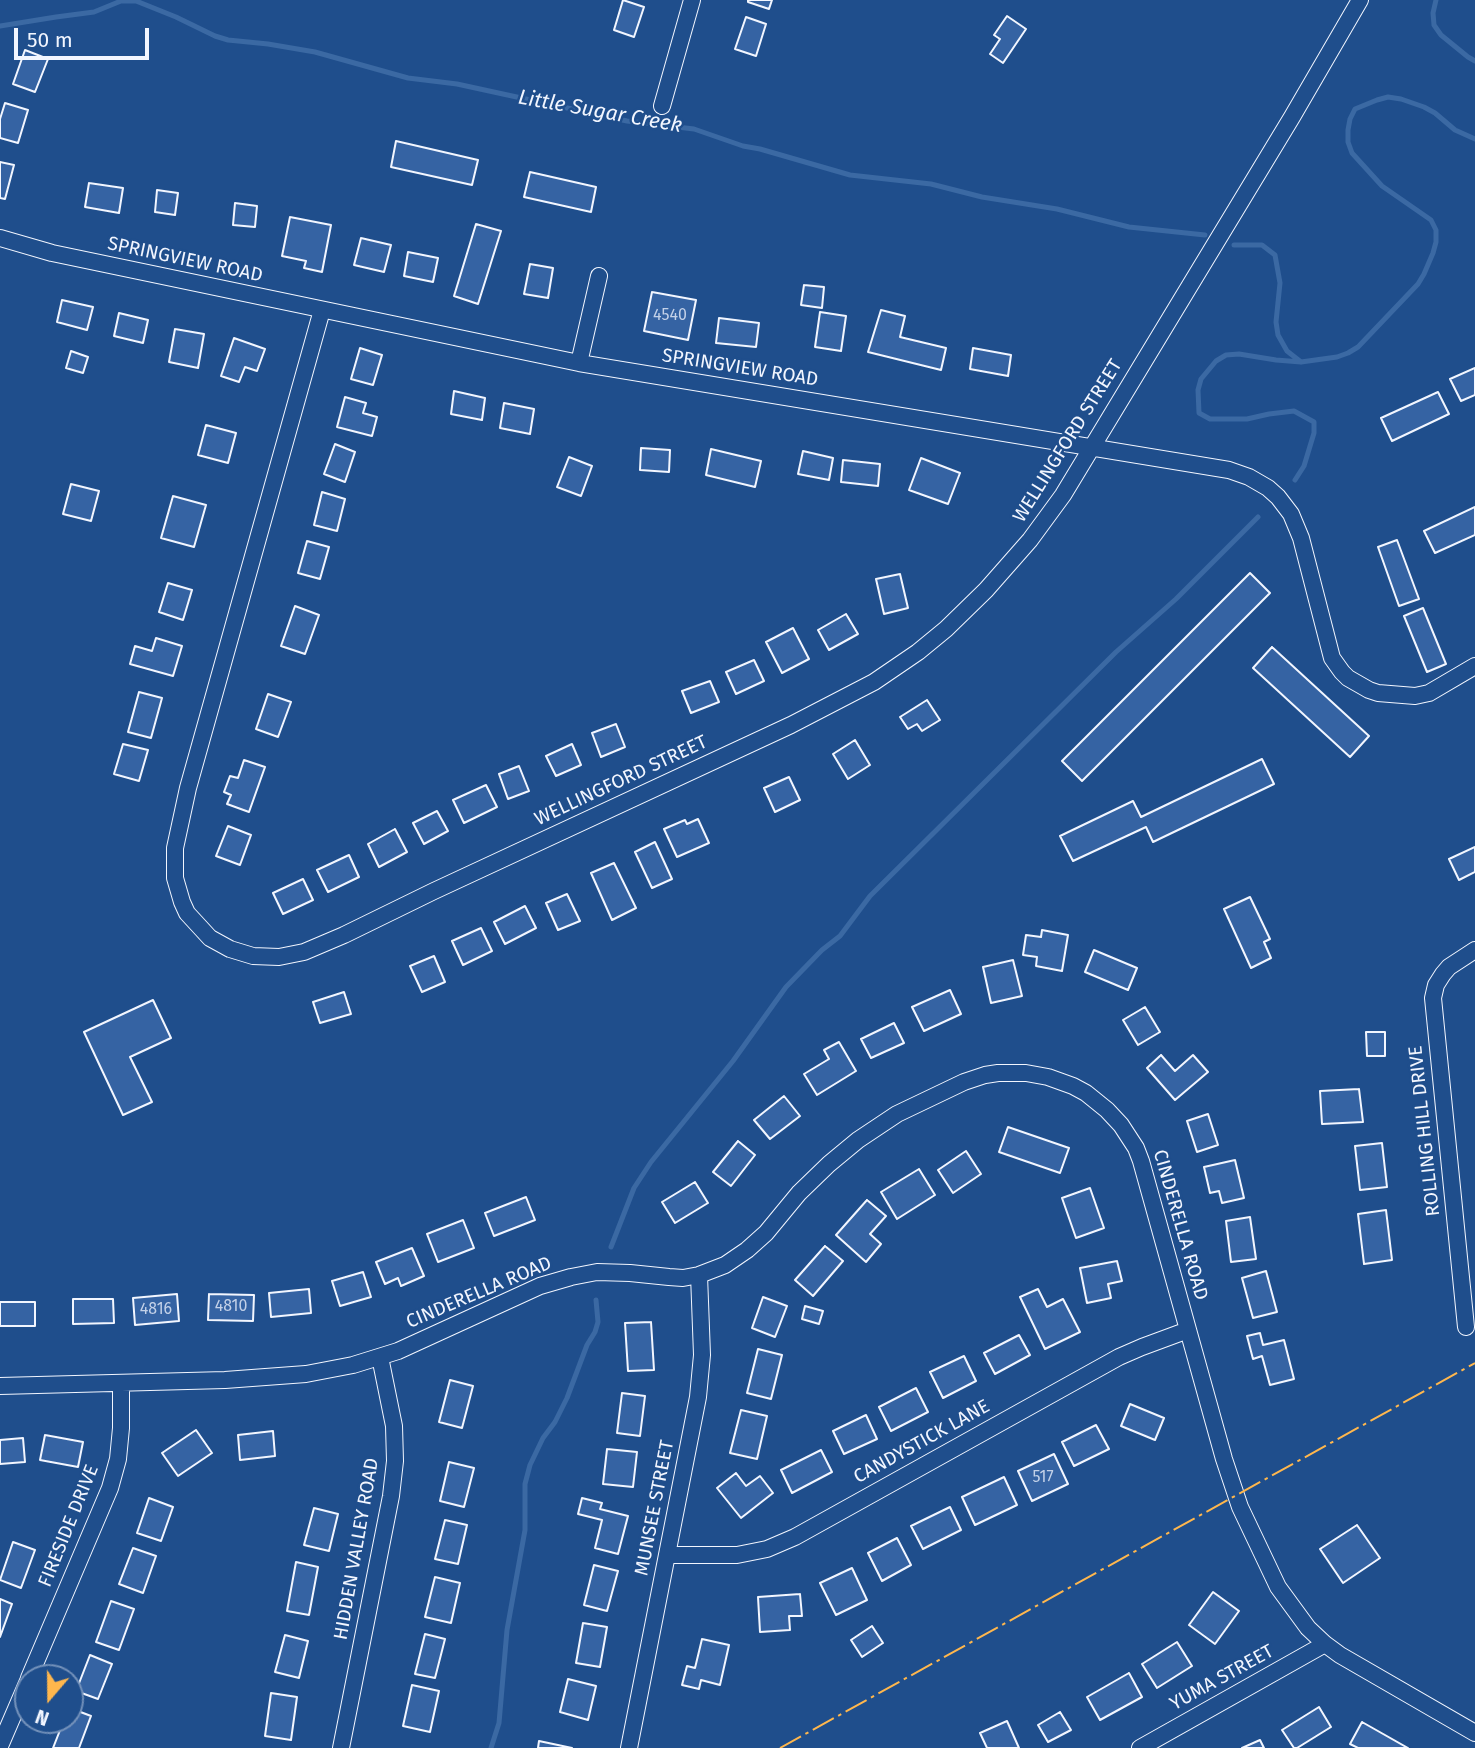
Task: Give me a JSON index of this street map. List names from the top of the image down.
{
  "streets": {
    "street": [
      "SPRINGVIEW ROAD",
      "WELLINGFORD STREET",
      "ROLLING HILL DRIVE",
      "CINDERELLA ROAD",
      "CANDYSTICK LANE",
      "MUNSEE STREET",
      "FIRESIDE DRIVE",
      "HIDDEN VALLEY ROAD",
      "YUMA STREET"
    ]
  },
  "crossings": [
    ["SPRINGVIEW ROAD", "WELLINGFORD STREET"],
    ["CINDERELLA ROAD", "CANDYSTICK LANE"],
    ["CINDERELLA ROAD", "MUNSEE STREET"],
    ["CINDERELLA ROAD", "FIRESIDE DRIVE"],
    ["CINDERELLA ROAD", "HIDDEN VALLEY ROAD"],
    ["CINDERELLA ROAD", "YUMA STREET"],
    ["CANDYSTICK LANE", "MUNSEE STREET"]
  ],
  "water": ["Little Sugar Creek"],
  "house_numbers": [
    "4540",
    "4810",
    "4816",
    "517"
  ],
  "scale_bar": "50 m",
  "north": "bottom"
}
